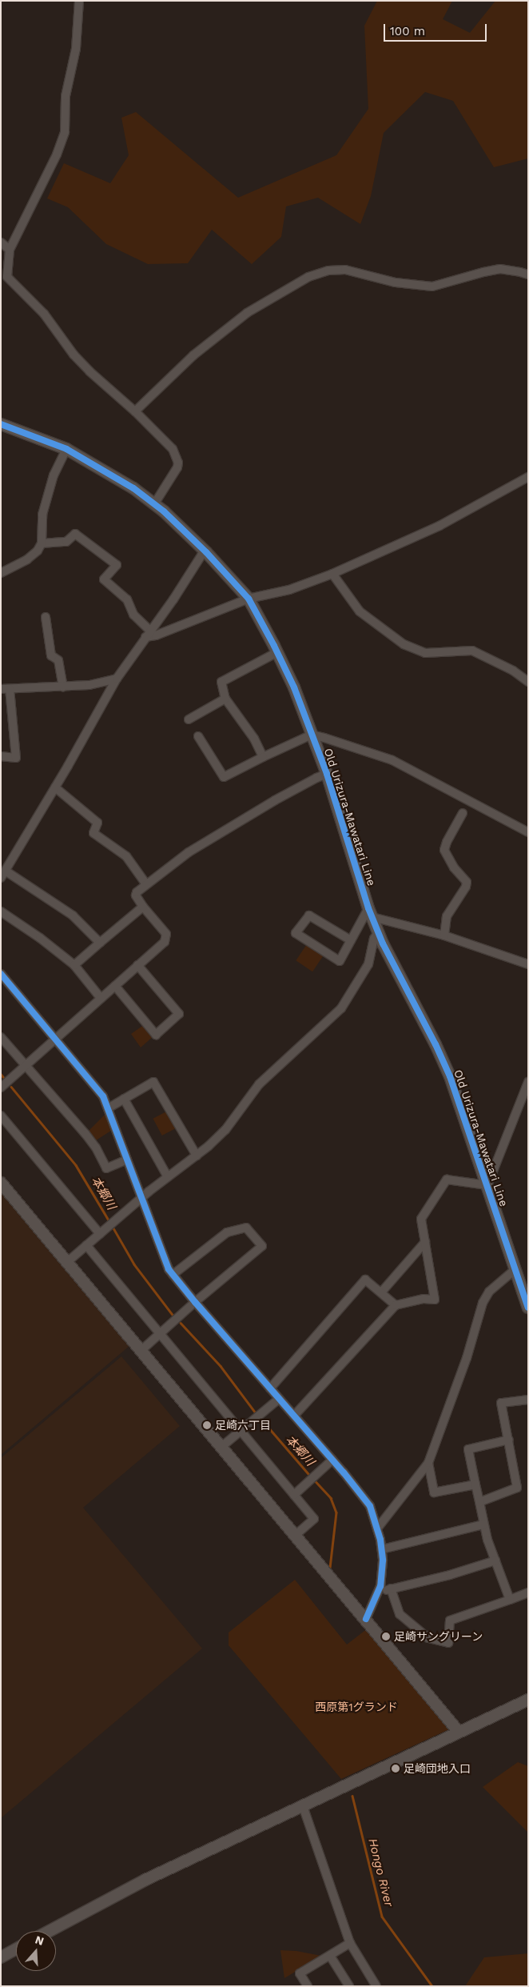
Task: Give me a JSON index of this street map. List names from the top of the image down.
{
  "streets": {
    "street": ["Old Urizura-Mawatari Line"]
  },
  "water": ["本郷川", "Hongo River"],
  "parks": ["西原第1グランド"],
  "places": ["足崎六丁目", "足崎サングリーン", "足崎団地入口"],
  "scale_bar": "100 m",
  "north": "top"
}
